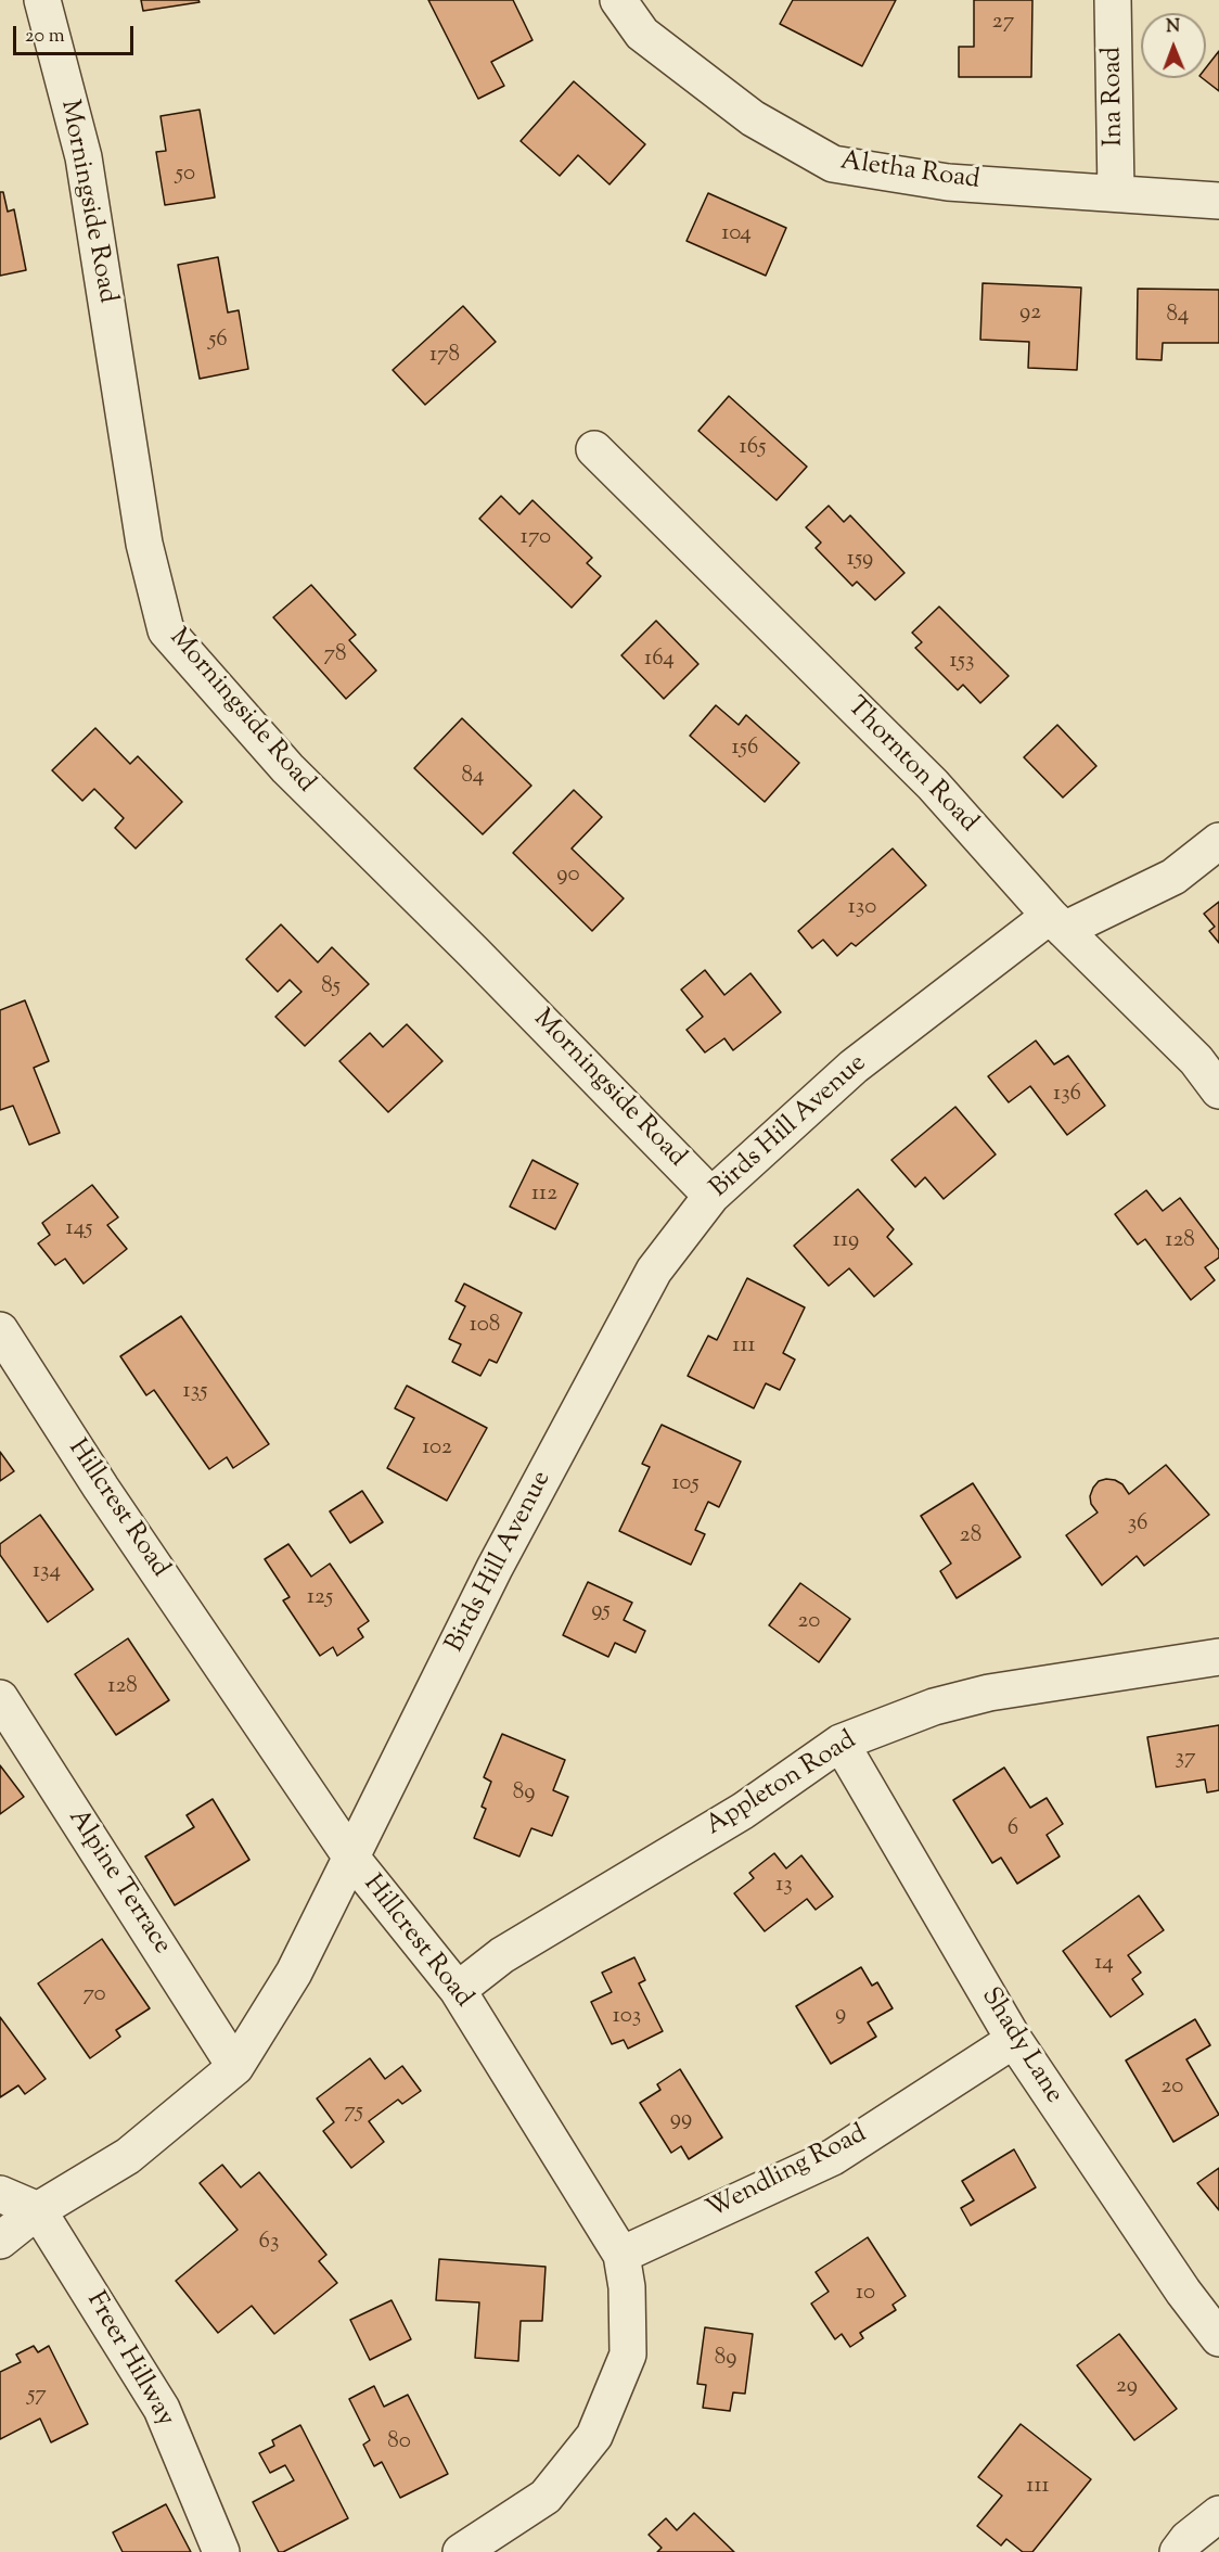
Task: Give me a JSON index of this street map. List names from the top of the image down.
{
  "streets": {
    "street": [
      "Ina Road",
      "Aletha Road",
      "Morningside Road",
      "Thornton Road",
      "Birds Hill Avenue",
      "Hillcrest Road",
      "Appleton Road",
      "Alpine Terrace",
      "Shady Lane",
      "Wendling Road",
      "Freer Hillway"
    ]
  },
  "crossings": [
    ["Ina Road", "Aletha Road"],
    ["Morningside Road", "Birds Hill Avenue"],
    ["Thornton Road", "Birds Hill Avenue"],
    ["Birds Hill Avenue", "Hillcrest Road"],
    ["Birds Hill Avenue", "Alpine Terrace"],
    ["Birds Hill Avenue", "Freer Hillway"],
    ["Hillcrest Road", "Appleton Road"],
    ["Hillcrest Road", "Wendling Road"],
    ["Appleton Road", "Shady Lane"],
    ["Shady Lane", "Wendling Road"]
  ],
  "house_numbers": [
    "27",
    "50",
    "104",
    "92",
    "84",
    "56",
    "178",
    "165",
    "170",
    "159",
    "78",
    "164",
    "153",
    "156",
    "84",
    "90",
    "130",
    "85",
    "136",
    "112",
    "145",
    "119",
    "128",
    "108",
    "111",
    "135",
    "102",
    "105",
    "36",
    "28",
    "134",
    "125",
    "95",
    "20",
    "128",
    "37",
    "89",
    "6",
    "13",
    "14",
    "70",
    "9",
    "103",
    "20",
    "75",
    "99",
    "63",
    "10",
    "89",
    "29",
    "57",
    "80",
    "111"
  ],
  "scale_bar": "20 m",
  "north": "top"
}
